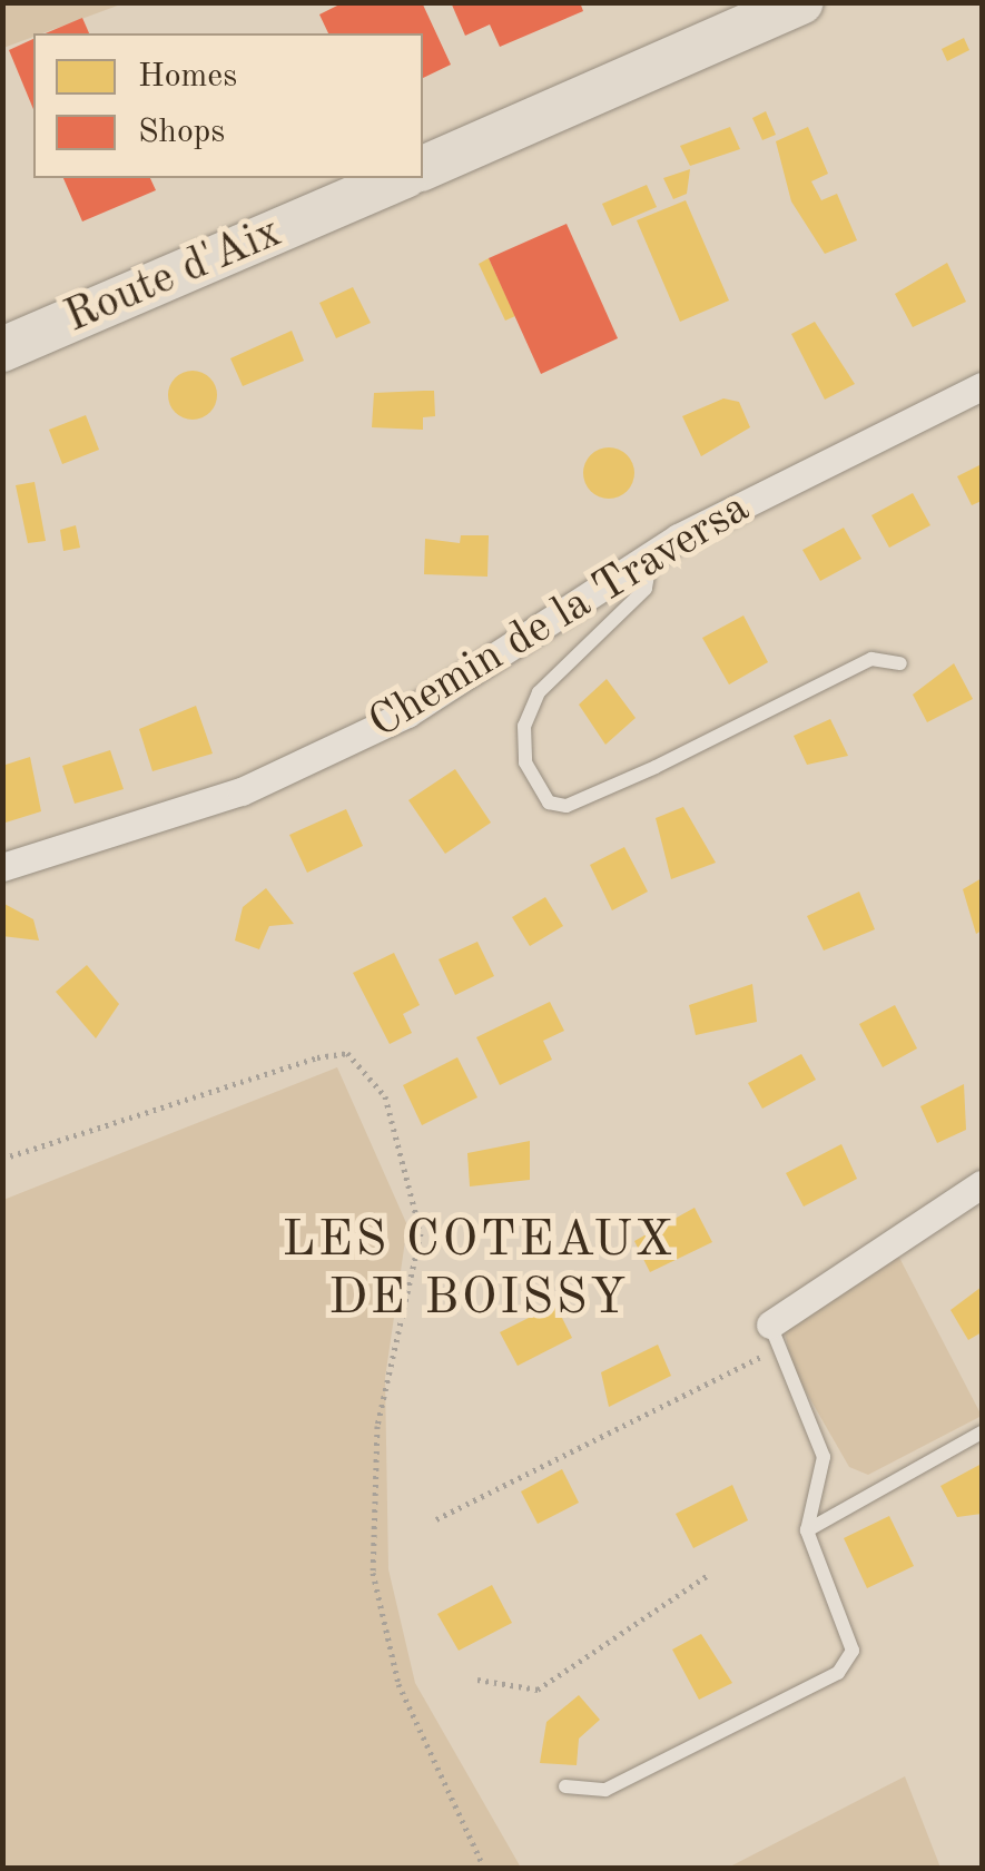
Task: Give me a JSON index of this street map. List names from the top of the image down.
{
  "streets": {
    "main road": ["Route d'Aix"],
    "street": ["Chemin de la Traversa"]
  },
  "districts": ["LES COTEAUX DE BOISSY"],
  "legend": ["Homes", "Shops"]
}
